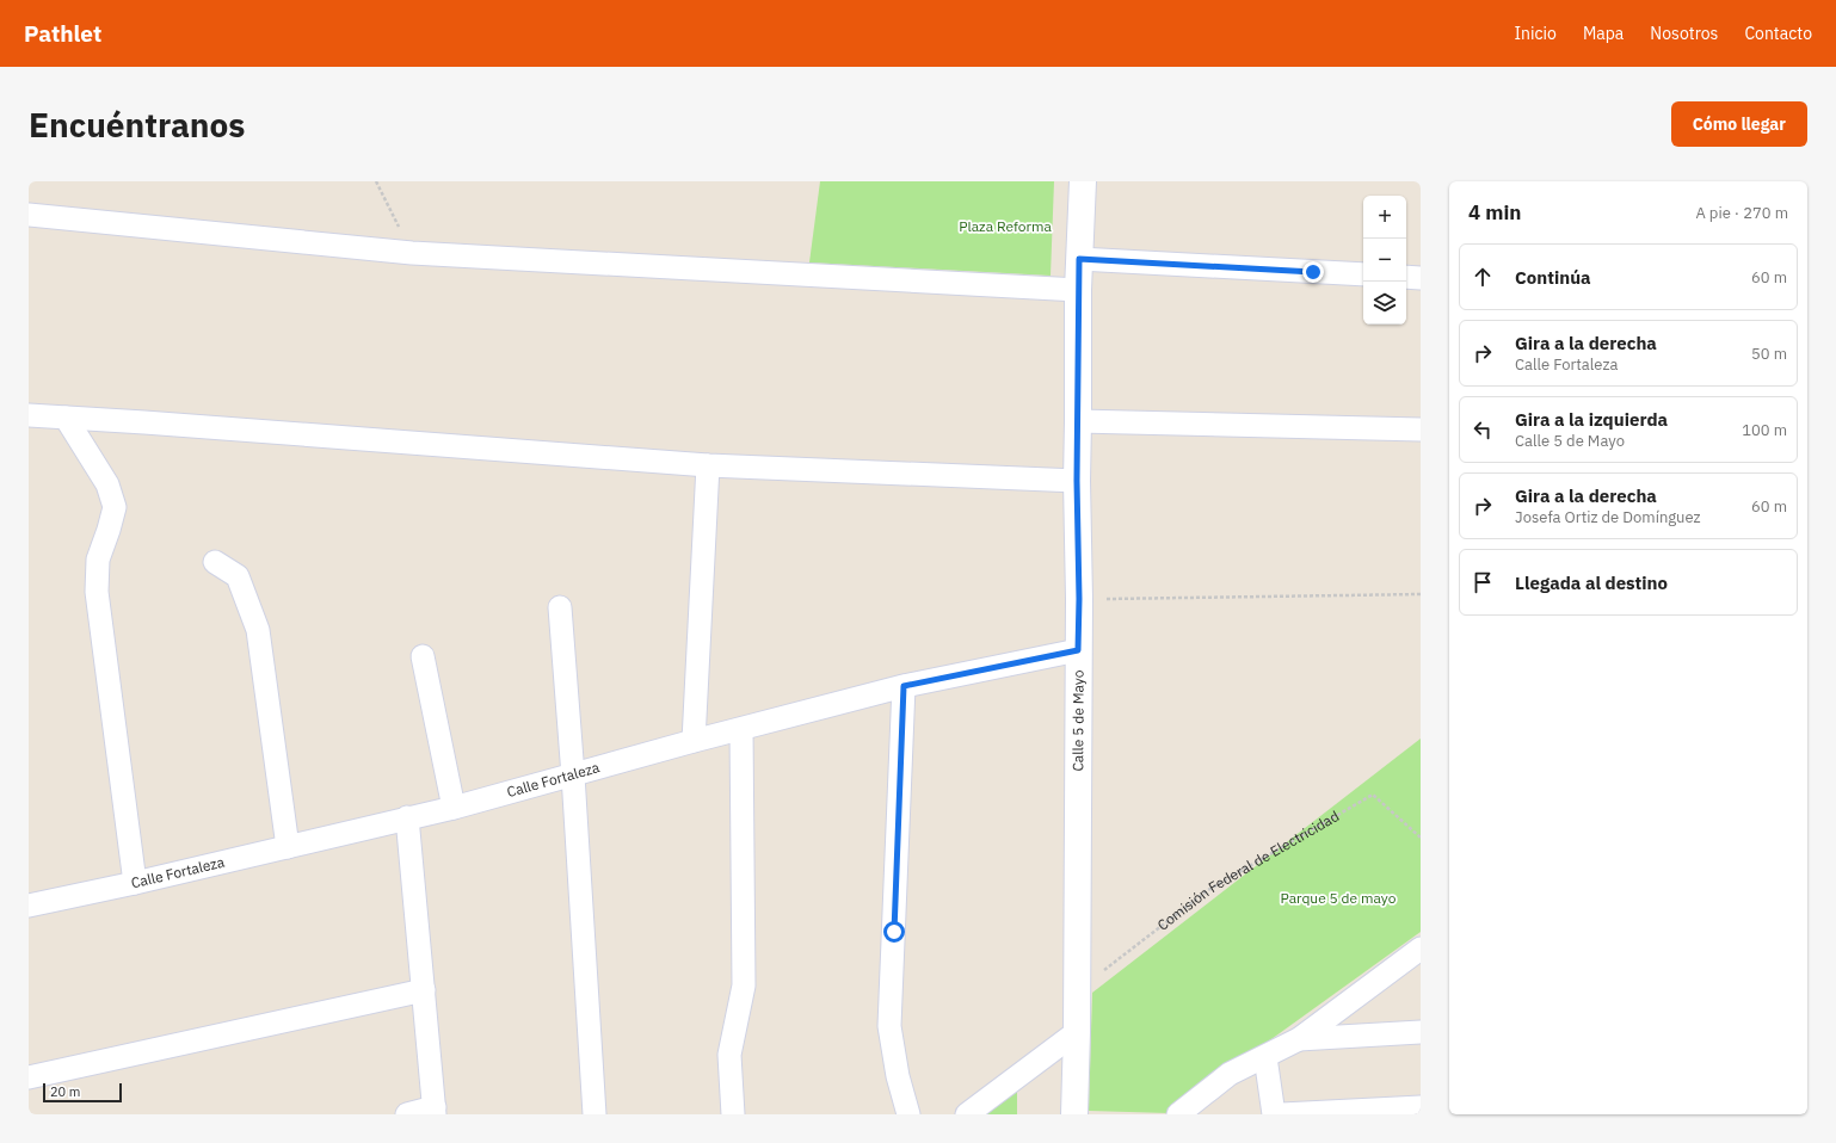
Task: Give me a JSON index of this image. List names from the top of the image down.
{
  "streets": {
    "street": ["Calle 5 de Mayo", "Calle Fortaleza"],
    "path": ["Comisión Federal de Electricidad"]
  },
  "crossings": [
    ["Calle 5 de Mayo", "Calle Fortaleza"],
    ["Calle 5 de Mayo", "Comisión Federal de Electricidad"]
  ],
  "parks": ["Plaza Reforma", "Parque 5 de mayo"],
  "scale_bar": "20 m",
  "page": {
    "header": "Pathlet",
    "nav": [
      "Inicio",
      "Mapa",
      "Nosotros",
      "Contacto"
    ],
    "buttons": "Cómo llegar",
    "title": "Encuéntranos",
    "heading": ["4 min", "A pie · 270 m"],
    "map_buttons": ["+", "−"],
    "list": [
      ["Continúa", "60 m"],
      ["Gira a la derecha", "Calle Fortaleza", "50 m"],
      ["Gira a la izquierda", "Calle 5 de Mayo", "100 m"],
      ["Gira a la derecha", "Josefa Ortiz de Domínguez", "60 m"],
      "Llegada al destino"
    ],
    "scale": "20 m"
  }
}
